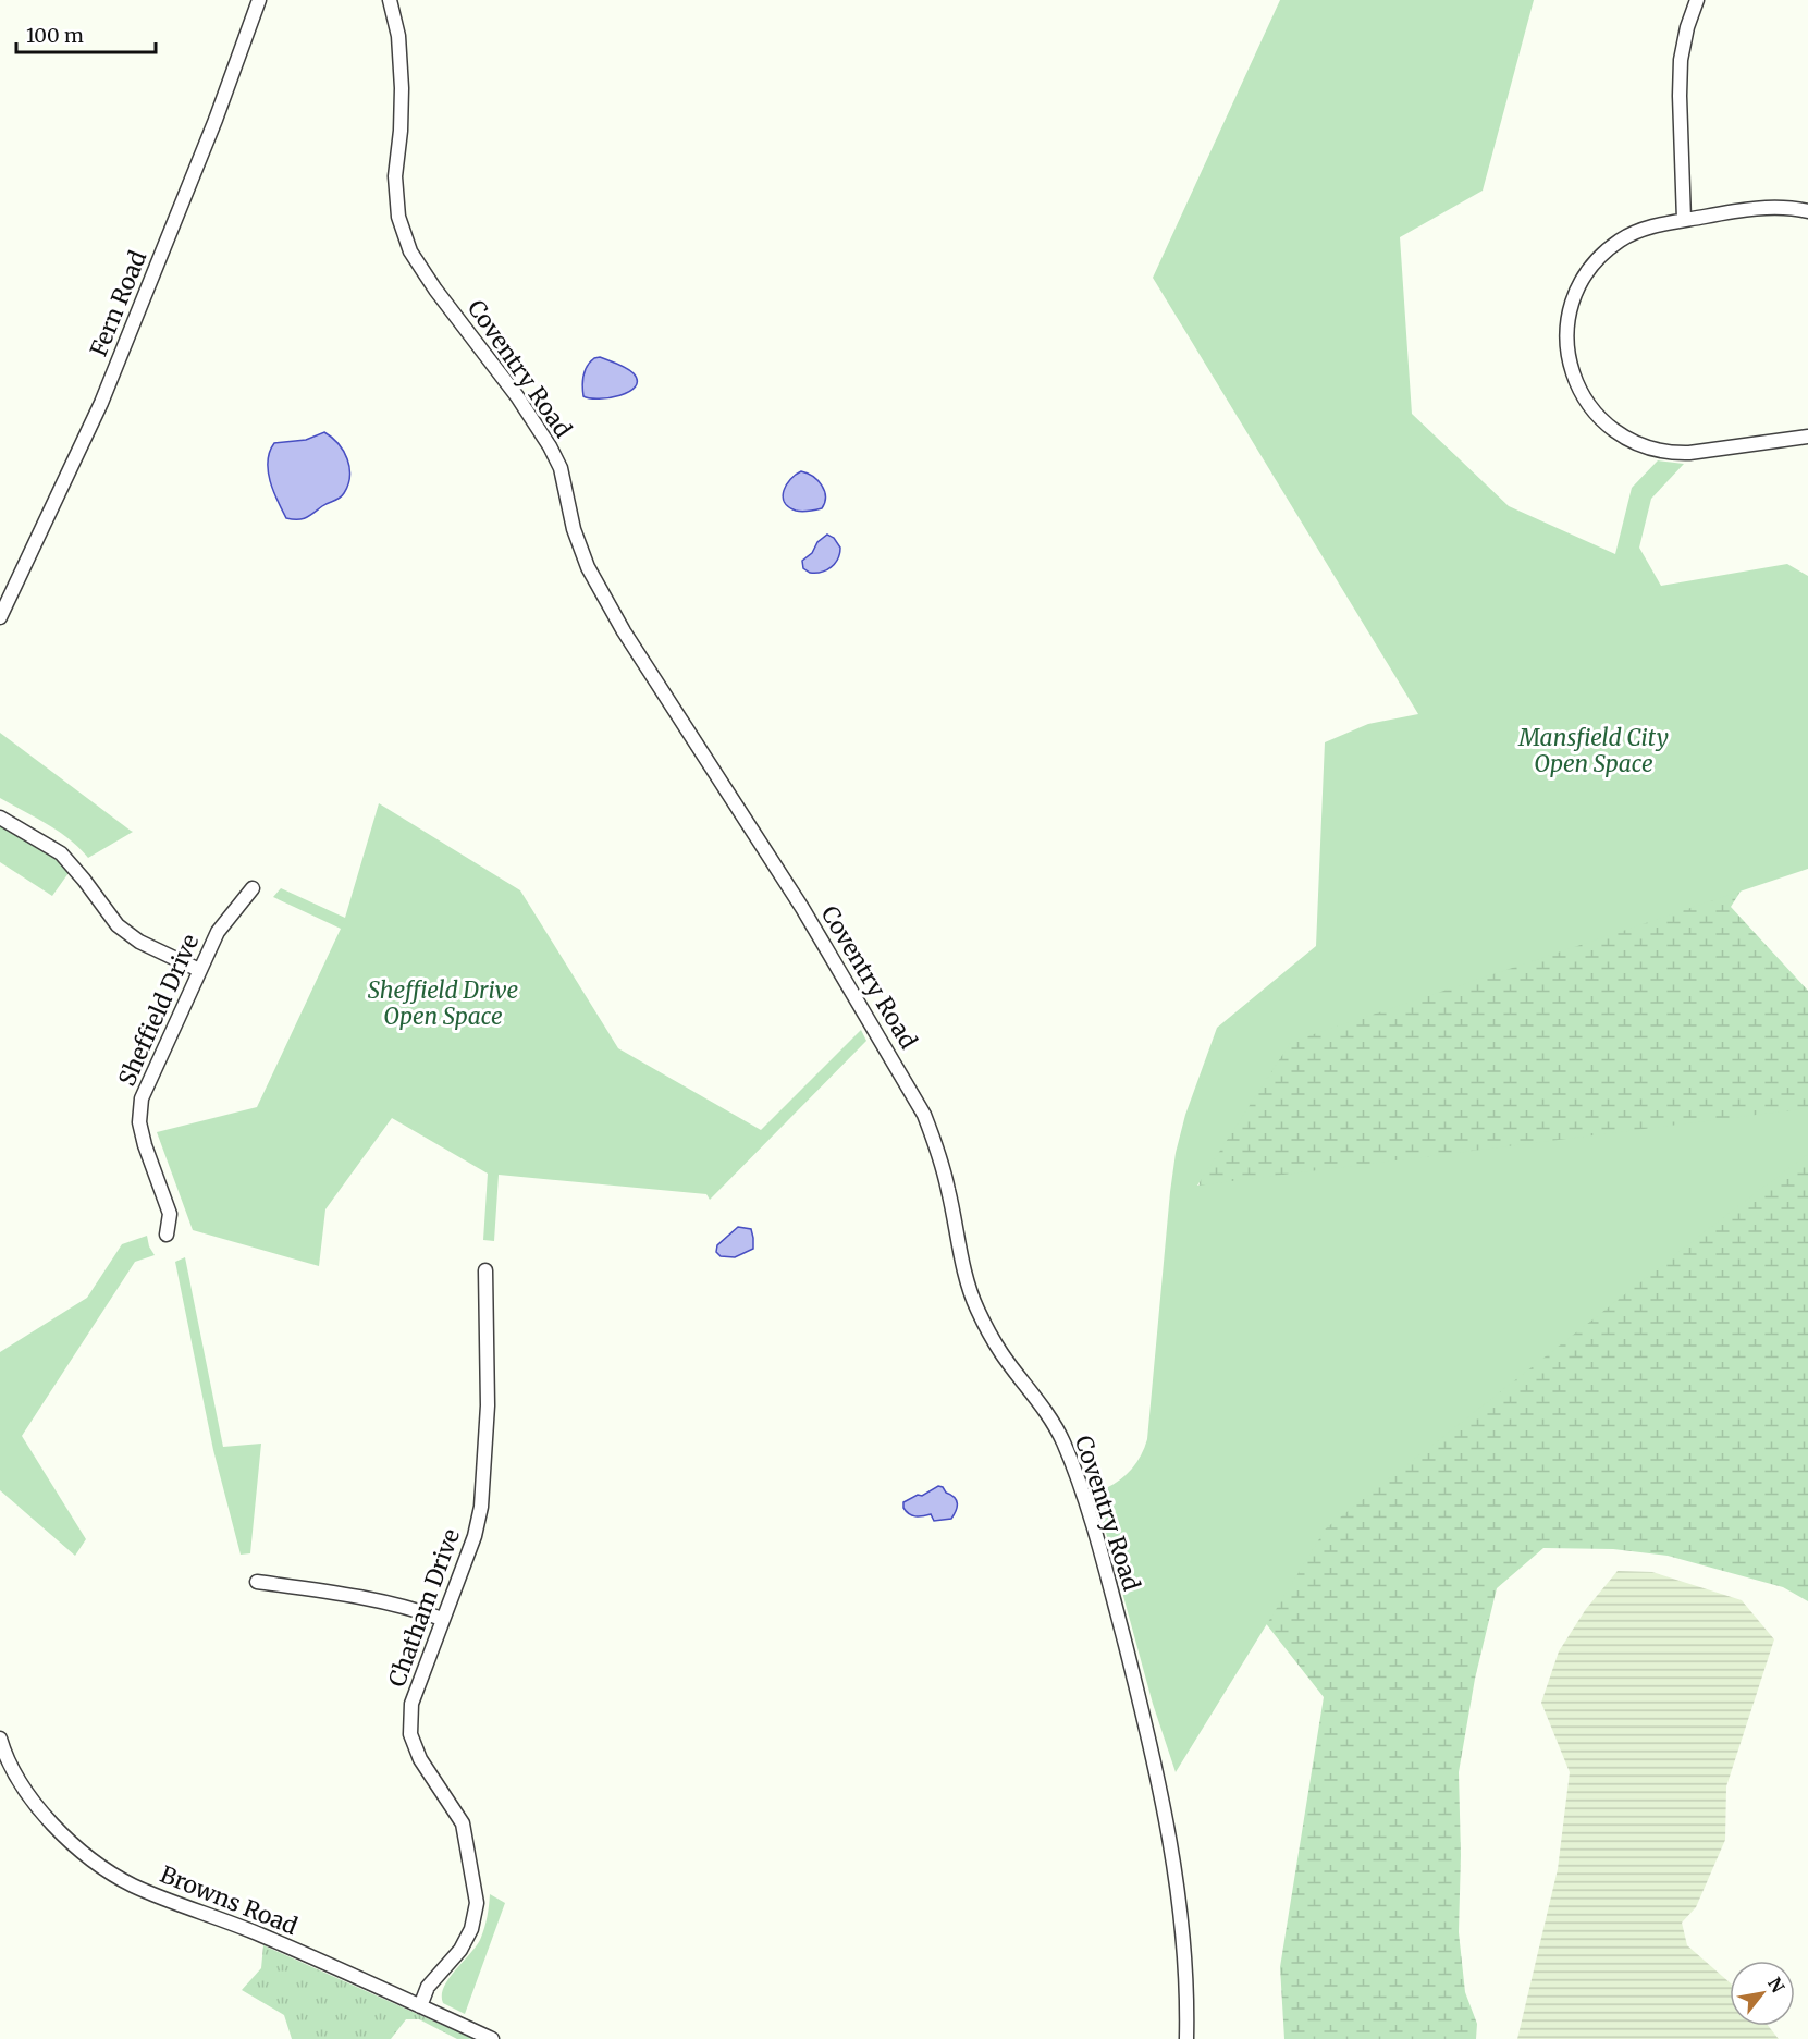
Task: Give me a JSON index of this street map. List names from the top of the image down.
{
  "streets": {
    "street": [
      "Fern Road",
      "Coventry Road",
      "Sheffield Drive",
      "Chatham Drive",
      "Browns Road"
    ]
  },
  "crossings": [
    ["Chatham Drive", "Browns Road"]
  ],
  "parks": ["Mansfield City Open Space", "Sheffield Drive Open Space"],
  "scale_bar": "100 m",
  "north": "top right"
}
